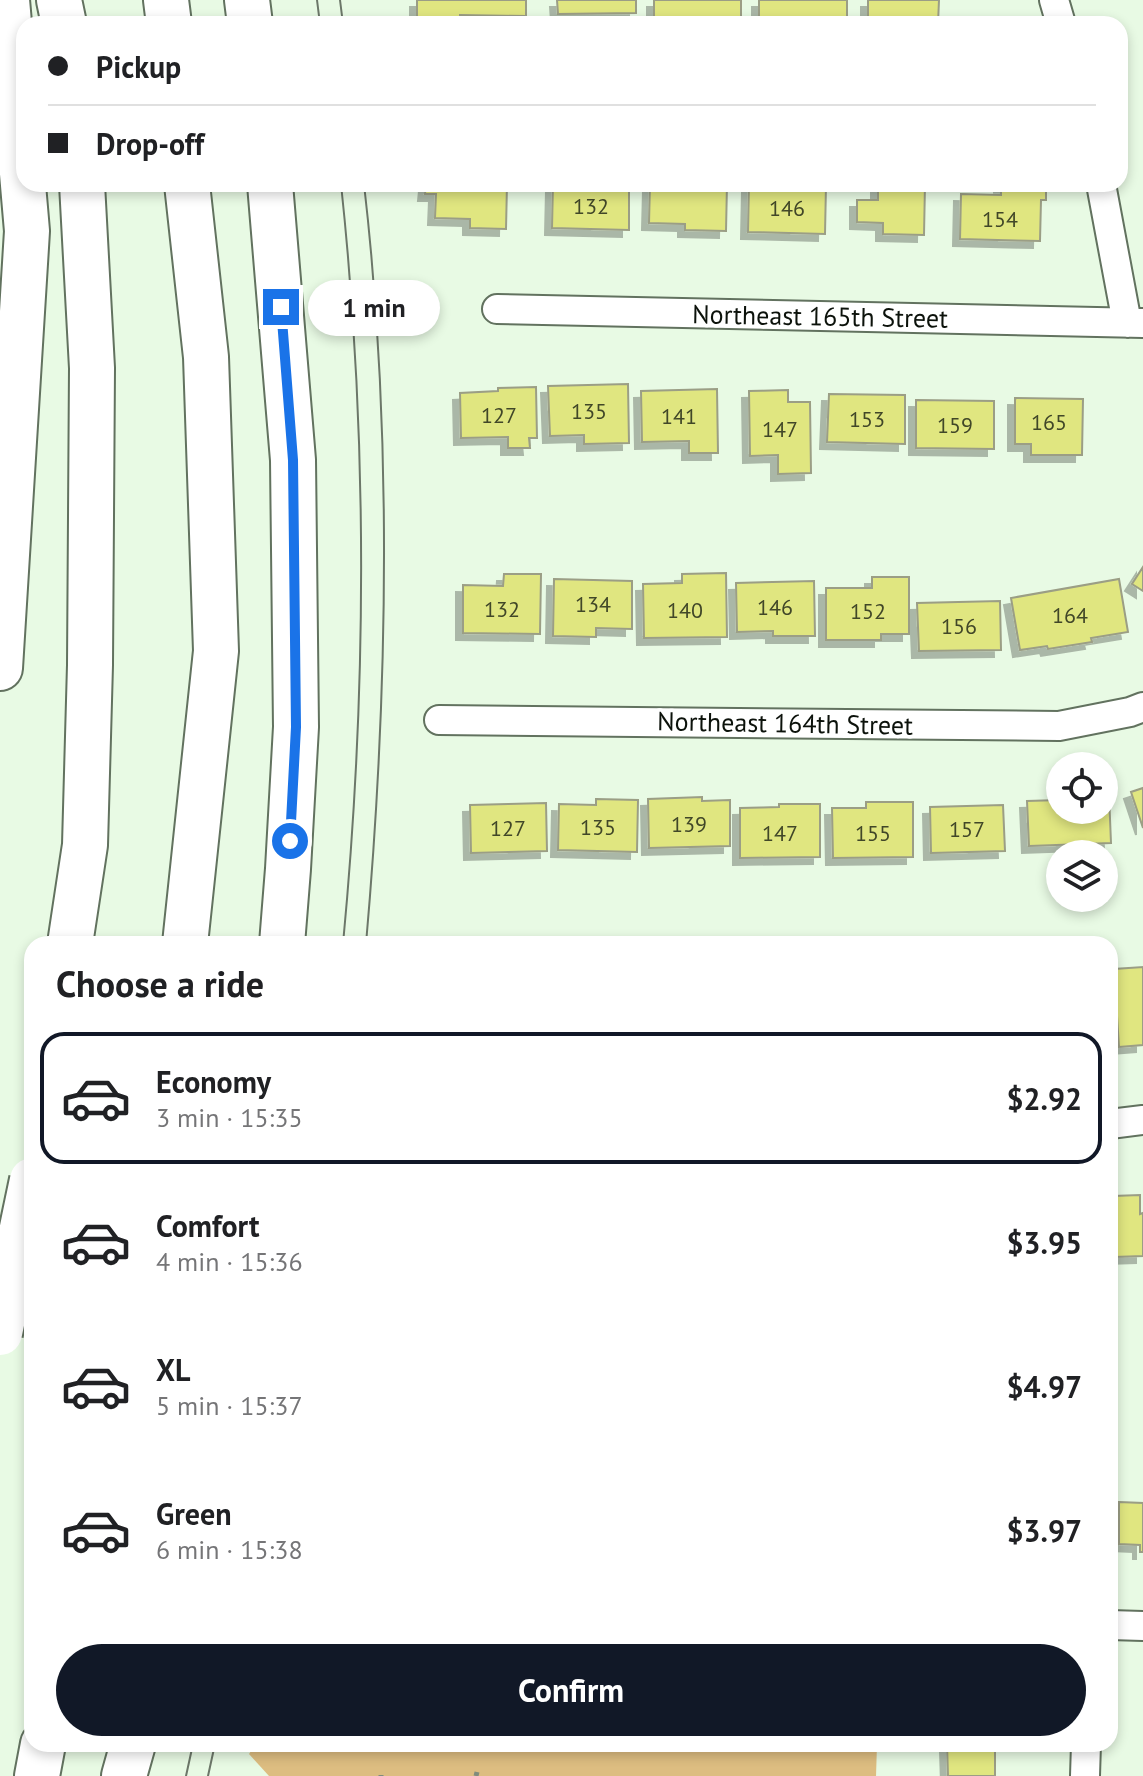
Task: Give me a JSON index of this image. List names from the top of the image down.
{
  "streets": {
    "street": ["Northeast 165th Street", "Northeast 164th Street"]
  },
  "house_numbers": [
    "132",
    "146",
    "154",
    "135",
    "127",
    "141",
    "153",
    "165",
    "159",
    "147",
    "134",
    "146",
    "132",
    "140",
    "152",
    "164",
    "156",
    "139",
    "135",
    "127",
    "157",
    "147",
    "155"
  ],
  "page": {
    "banner": ["Pickup", "Drop-off"],
    "bubble": "1 min",
    "heading": "Choose a ride",
    "list": [
      {
        "name": "Economy",
        "note": "3 min · 15:35",
        "value": "$2.92"
      },
      {
        "name": "Comfort",
        "note": "4 min · 15:36",
        "value": "$3.95"
      },
      {
        "name": "XL",
        "note": "5 min · 15:37",
        "value": "$4.97"
      },
      {
        "name": "Green",
        "note": "6 min · 15:38",
        "value": "$3.97"
      }
    ],
    "buttons": "Confirm"
  }
}
